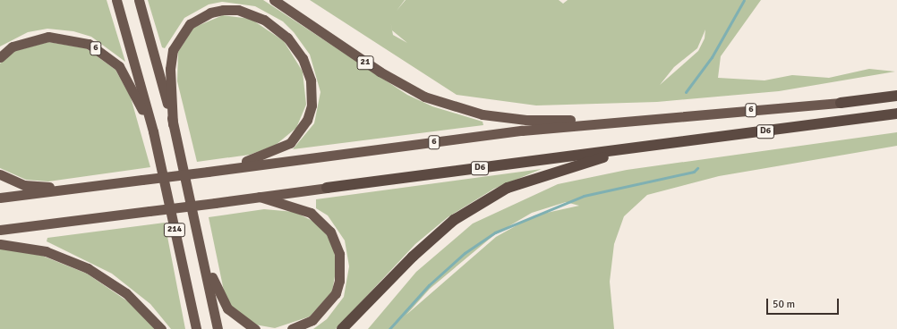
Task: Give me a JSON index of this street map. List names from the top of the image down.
{
  "streets": {
    "highway": [
      "6",
      "21",
      "D6",
      "214"
    ]
  },
  "crossings": [
    ["6", "21"],
    ["6", "214"]
  ],
  "scale_bar": "50 m"
}
